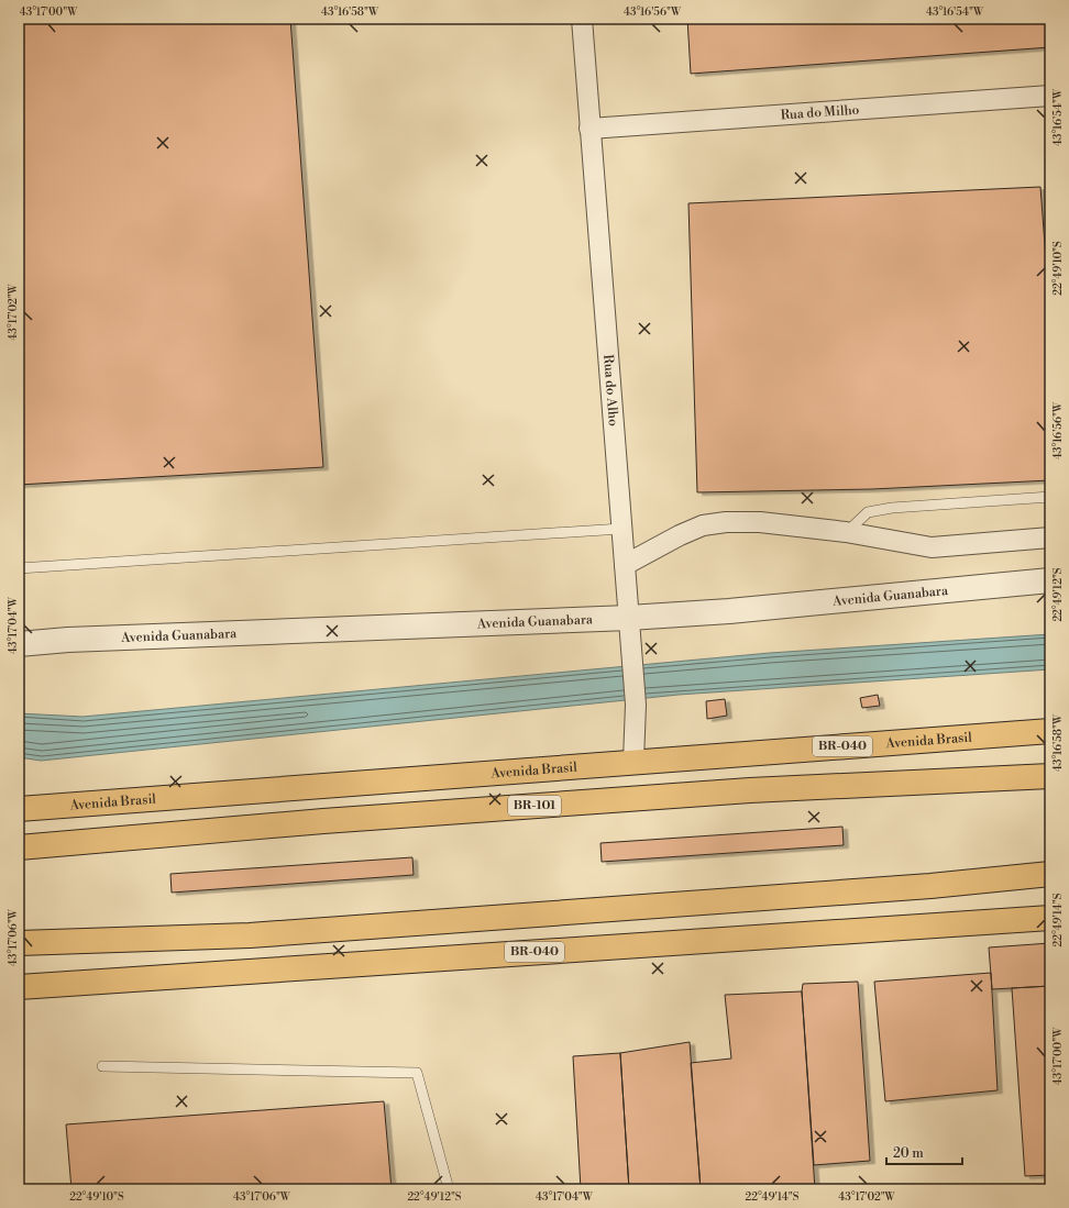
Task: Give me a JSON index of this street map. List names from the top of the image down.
{
  "streets": {
    "highway": ["Avenida Brasil", "BR-040", "BR-101"],
    "street": ["Rua do Milho", "Rua do Alho", "Avenida Guanabara"]
  },
  "crossings": [
    ["Rua do Milho", "Rua do Alho"],
    ["Rua do Alho", "Avenida Guanabara"],
    ["Rua do Alho", "Avenida Brasil"]
  ],
  "scale_bar": "20 m",
  "coordinates": [
    "43°17'00\"W",
    "43°16'58\"W",
    "43°16'56\"W",
    "43°16'54\"W",
    "22°49'10\"S",
    "43°17'02\"W",
    "22°49'12\"S",
    "43°17'04\"W",
    "22°49'14\"S",
    "43°17'06\"W"
  ]
}
